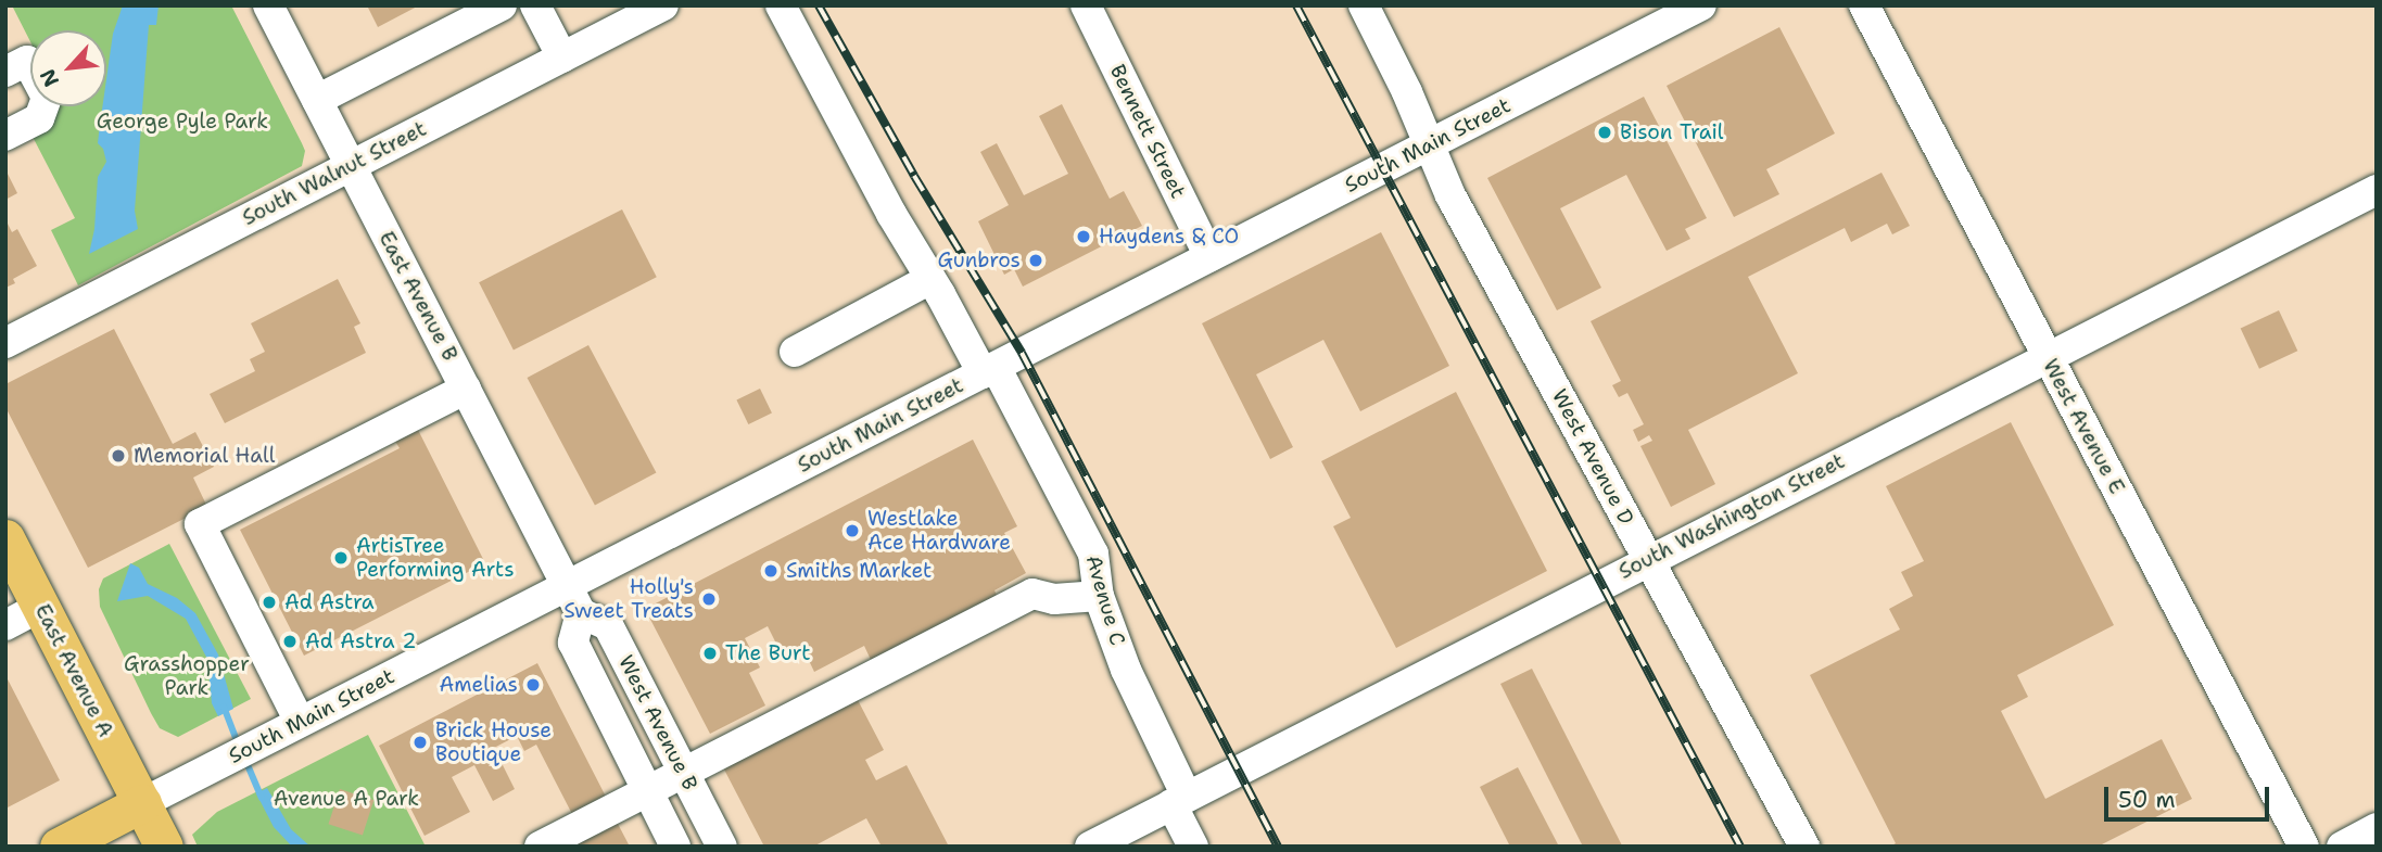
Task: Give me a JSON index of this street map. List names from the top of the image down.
{
  "streets": {
    "main road": ["South Main Street", "East Avenue A"],
    "street": [
      "Bennett Street",
      "South Walnut Street",
      "East Avenue B",
      "West Avenue E",
      "West Avenue D",
      "South Washington Street",
      "Avenue C",
      "West Avenue B"
    ]
  },
  "crossings": [
    ["Bennett Street", "South Main Street"],
    ["South Main Street", "East Avenue B"],
    ["South Main Street", "West Avenue D"],
    ["South Main Street", "Avenue C"],
    ["South Main Street", "East Avenue A"],
    ["South Walnut Street", "East Avenue B"],
    ["West Avenue E", "South Washington Street"],
    ["West Avenue D", "South Washington Street"],
    ["South Washington Street", "Avenue C"]
  ],
  "parks": ["George Pyle Park", "Grasshopper Park", "Avenue A Park"],
  "places": [
    "Bison Trail",
    "Haydens & CO",
    "Gunbros",
    "Memorial Hall",
    "Westlake Ace Hardware",
    "ArtisTree Performing Arts",
    "Smiths Market",
    "Holly's Sweet Treats",
    "Ad Astra",
    "Ad Astra 2",
    "The Burt",
    "Amelias",
    "Brick House Boutique"
  ],
  "scale_bar": "50 m",
  "north": "bottom left"
}
